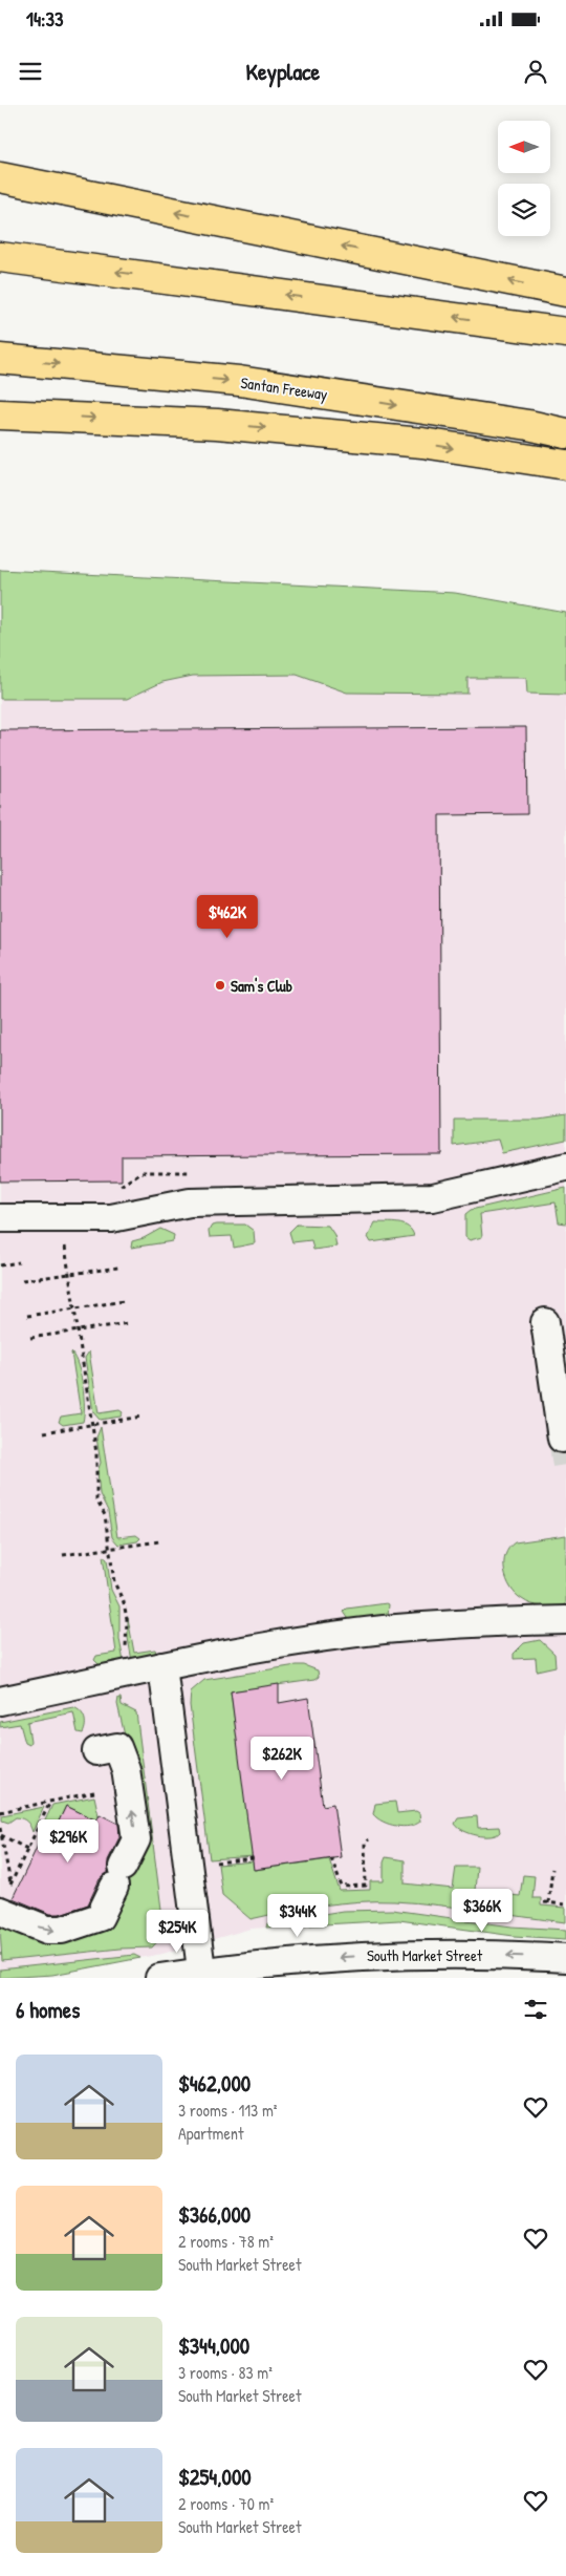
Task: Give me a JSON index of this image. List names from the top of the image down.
{
  "streets": {
    "highway": ["Santan Freeway"],
    "street": ["South Market Street"]
  },
  "one_way": ["South Market Street"],
  "places": ["Sam's Club"],
  "north": "left",
  "page": {
    "status": "14:33",
    "header": "Keyplace",
    "price": [
      "$462K",
      "$262K",
      "$296K",
      "$366K",
      "$344K",
      "$254K"
    ],
    "heading": "6 homes",
    "list": [
      {
        "name": "$462,000",
        "note": "3 rooms · 113 m² · Apartment"
      },
      {
        "name": "$366,000",
        "note": "2 rooms · 78 m² · South Market Street"
      },
      {
        "name": "$344,000",
        "note": "3 rooms · 83 m² · South Market Street"
      },
      {
        "name": "$254,000",
        "note": "2 rooms · 70 m² · South Market Street"
      }
    ]
  }
}
